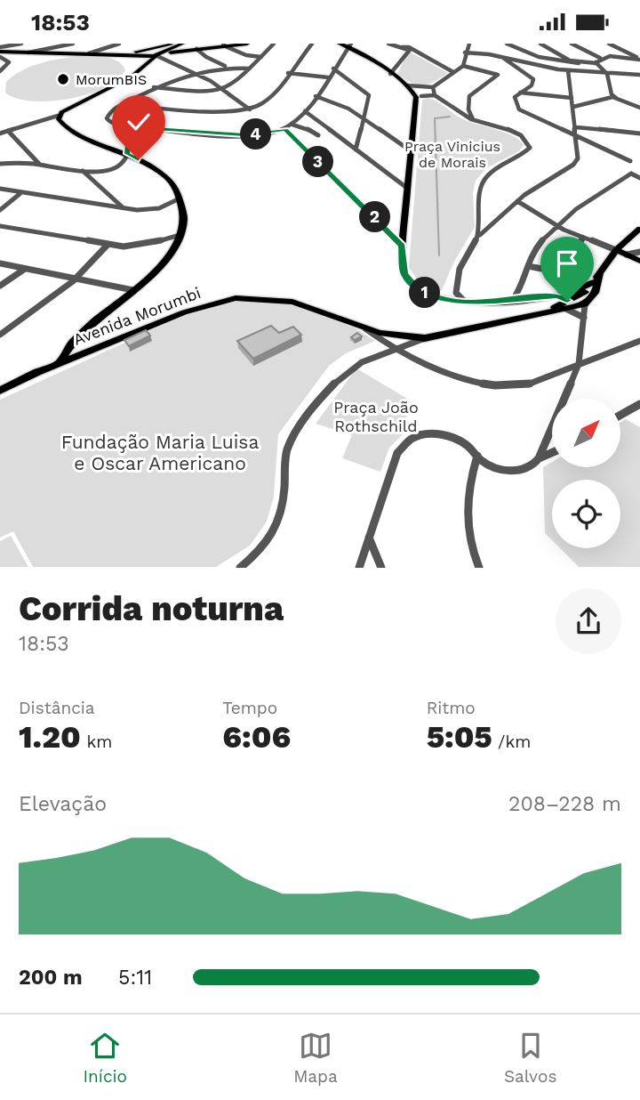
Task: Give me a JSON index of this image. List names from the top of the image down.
{
  "streets": {
    "main road": ["Avenida Morumbi"]
  },
  "parks": ["Praça Vinicius de Morais", "Praça João Rothschild", "Fundação Maria Luisa e Oscar Americano"],
  "places": ["MorumBIS"],
  "north": "top right",
  "page": {
    "status": "18:53",
    "pins": [
      "4",
      "3",
      "2",
      "1"
    ],
    "heading": ["Corrida noturna", "18:53"],
    "stats": [
      ["Distância", "1.20 km"],
      ["Tempo", "6:06"],
      ["Ritmo", "5:05 /km"]
    ],
    "chart": ["Elevação", "208–228 m"],
    "list": [
      {
        "name": "200 m",
        "note": "5:11"
      }
    ],
    "tabs": ["Início", "Mapa", "Salvos"]
  }
}
